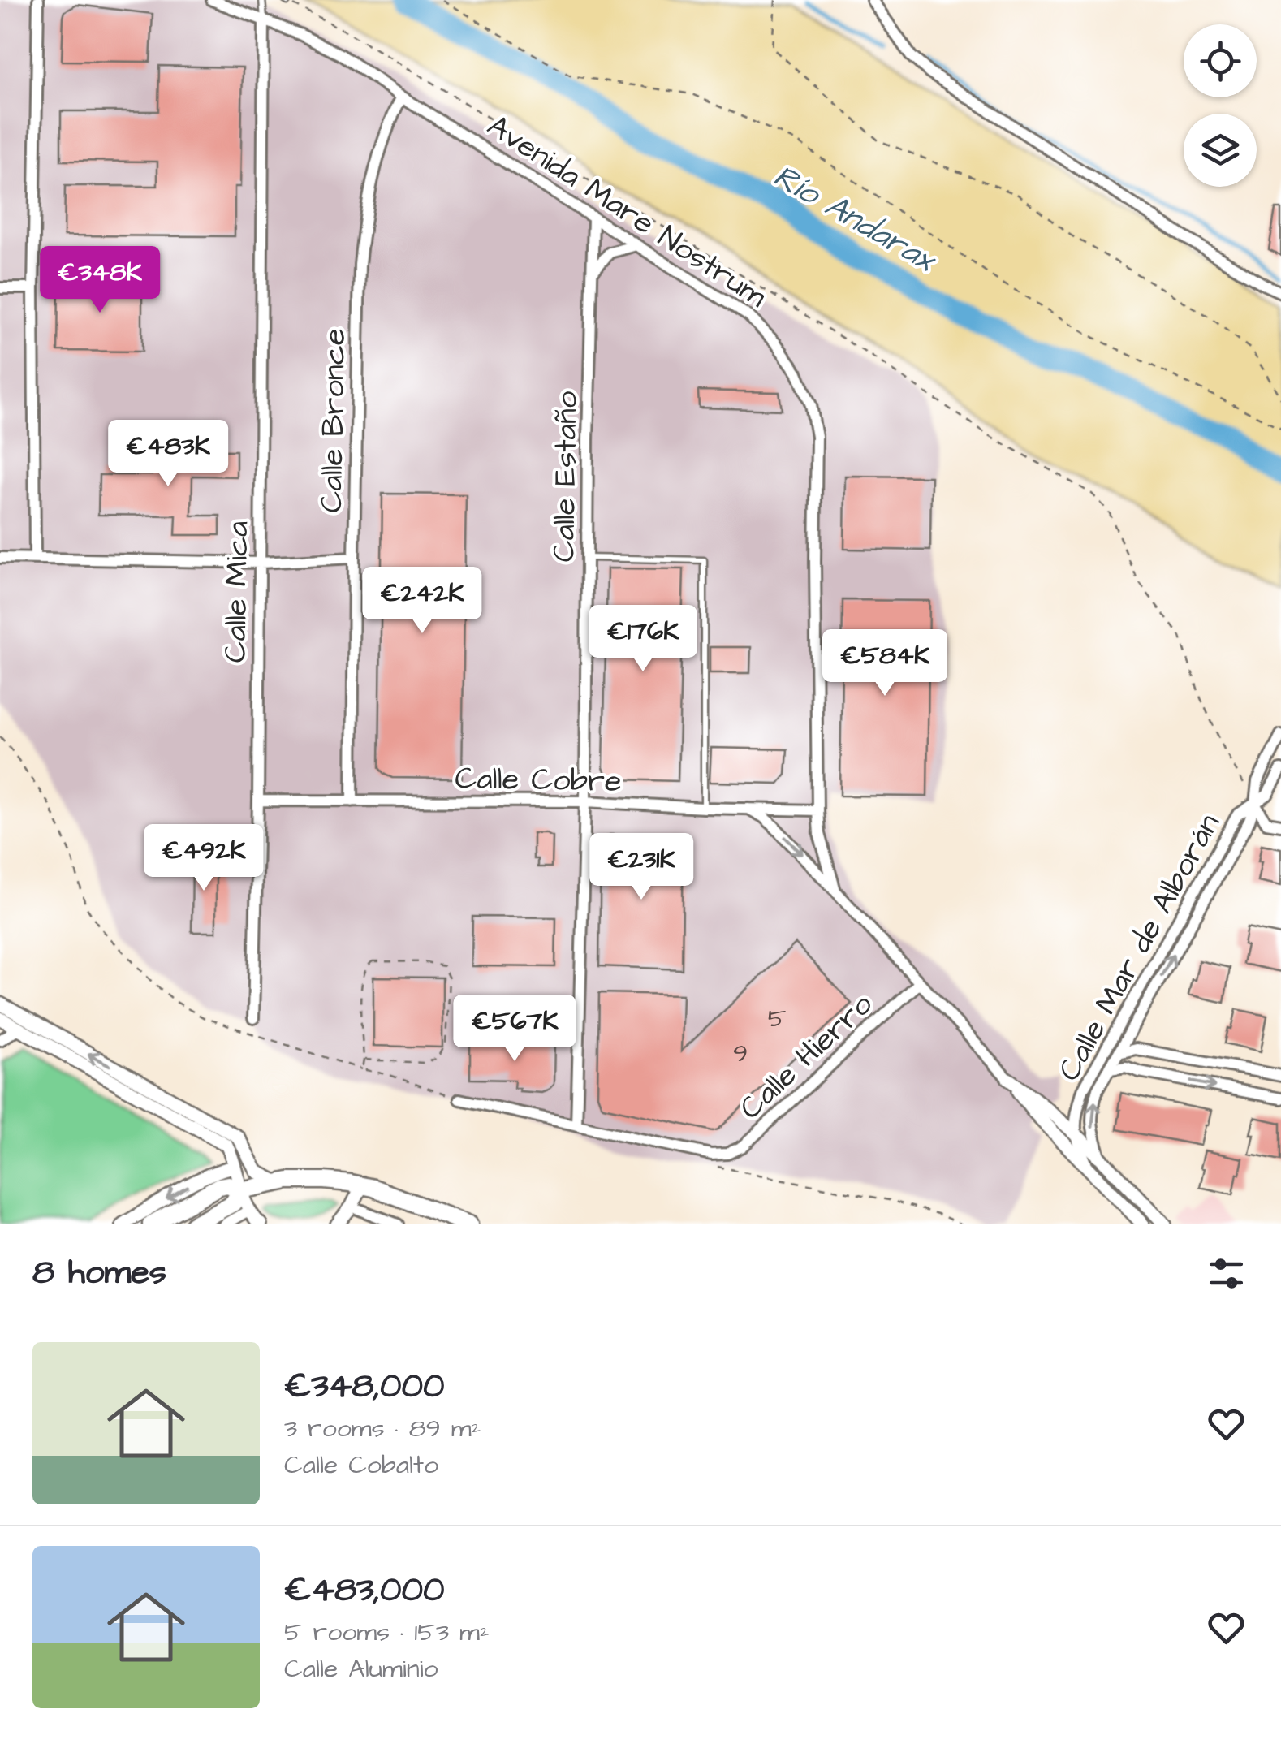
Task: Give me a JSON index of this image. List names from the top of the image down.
{
  "streets": {
    "street": [
      "Avenida Mare Nostrum",
      "Calle Bronce",
      "Calle Estaño",
      "Calle Mica",
      "Calle Cobre",
      "Calle Mar de Alborán",
      "Calle Hierro"
    ]
  },
  "crossings": [
    ["Avenida Mare Nostrum", "Calle Bronce"],
    ["Avenida Mare Nostrum", "Calle Estaño"],
    ["Avenida Mare Nostrum", "Calle Mica"],
    ["Avenida Mare Nostrum", "Calle Cobre"],
    ["Avenida Mare Nostrum", "Calle Mar de Alborán"],
    ["Avenida Mare Nostrum", "Calle Hierro"],
    ["Calle Bronce", "Calle Cobre"],
    ["Calle Estaño", "Calle Cobre"],
    ["Calle Estaño", "Calle Hierro"],
    ["Calle Mica", "Calle Cobre"]
  ],
  "water": ["Río Andarax"],
  "house_numbers": ["5", "9"],
  "page": {
    "price": [
      "€348K",
      "€483K",
      "€242K",
      "€176K",
      "€584K",
      "€492K",
      "€231K",
      "€567K"
    ],
    "heading": "8 homes",
    "list": [
      {
        "name": "€348,000",
        "note": "3 rooms · 89 m² · Calle Cobalto"
      },
      {
        "name": "€483,000",
        "note": "5 rooms · 153 m² · Calle Aluminio"
      }
    ]
  }
}
